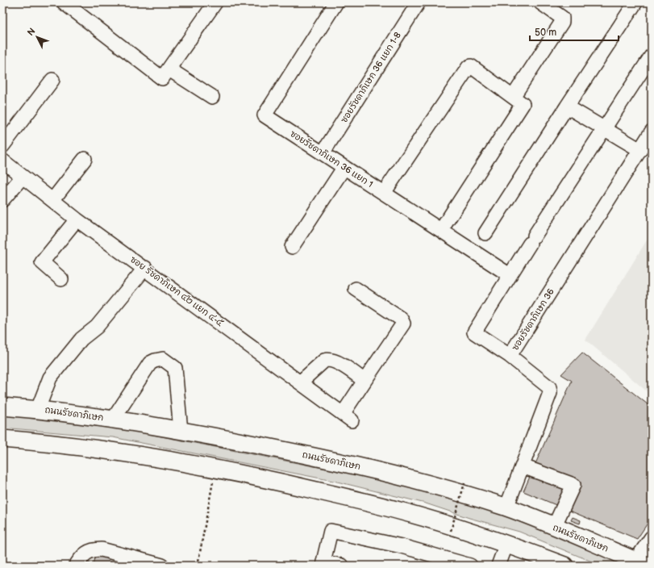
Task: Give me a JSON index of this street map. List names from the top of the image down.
{
  "streets": {
    "main road": ["ถนนรัชดาภิเษก"],
    "street": [
      "ซอยรัชดาภิเษก 36 แยก 1-8",
      "ซอยรัชดาภิเษก 36 แยก 1",
      "ซอย รัชดาภิเษก ๔๒ แยก ๔-๕",
      "ซอยรัชดาภิเษก 36"
    ]
  },
  "crossings": [
    ["ซอยรัชดาภิเษก 36 แยก 1-8", "ซอยรัชดาภิเษก 36 แยก 1"],
    ["ซอยรัชดาภิเษก 36", "ถนนรัชดาภิเษก"]
  ],
  "scale_bar": "50 m",
  "north": "top left"
}
